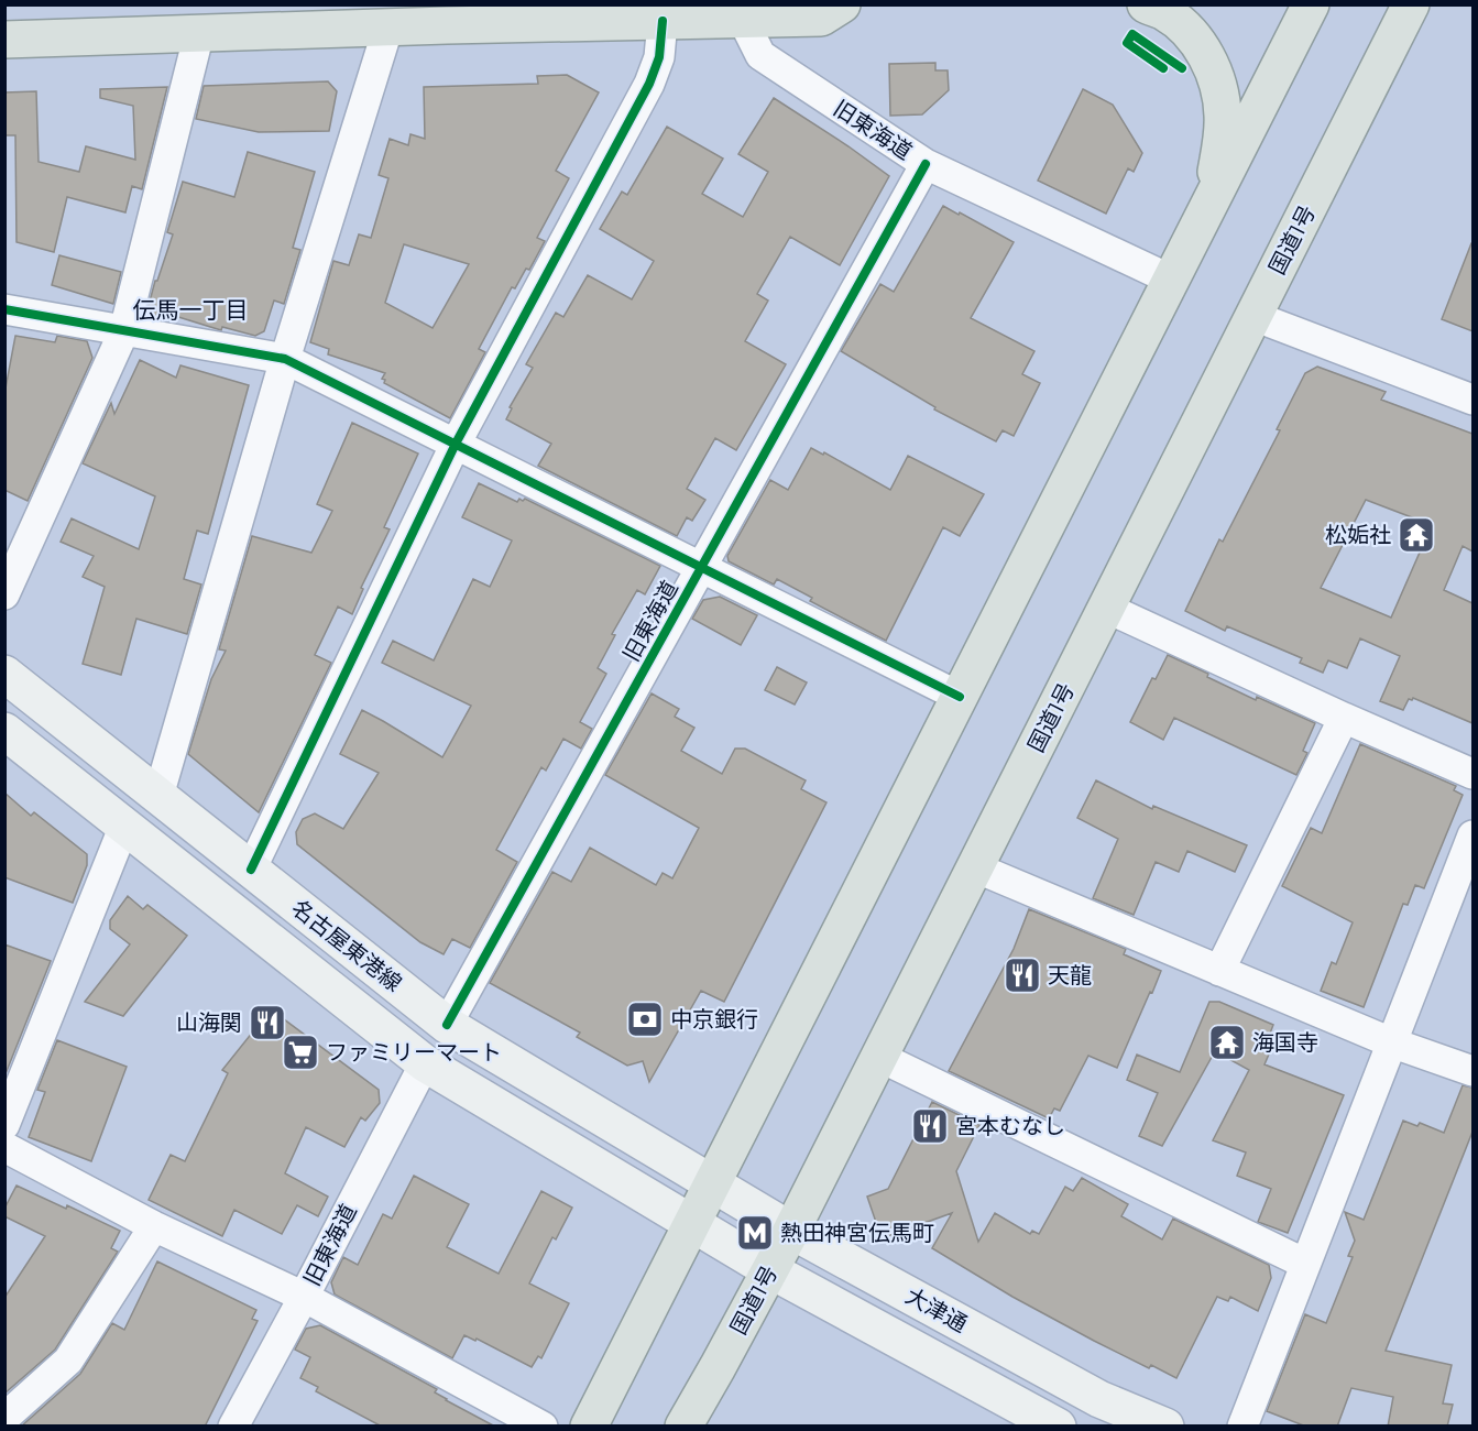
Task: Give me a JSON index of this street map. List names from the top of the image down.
{
  "streets": {
    "highway": ["国道1号"],
    "main road": ["名古屋東港線", "大津通"],
    "street": ["旧東海道"]
  },
  "crossings": [
    ["旧東海道", "名古屋東港線"],
    ["国道1号", "大津通"],
    ["名古屋東港線", "大津通"]
  ],
  "districts": ["伝馬一丁目"],
  "places": {
    "temple": ["松姤社", "海国寺"],
    "restaurant": ["天龍", "山海関", "宮本むなし"],
    "bank": ["中京銀行"],
    "supermarket": ["ファミリーマート"],
    "metro station": ["熱田神宮伝馬町"]
  }
}
